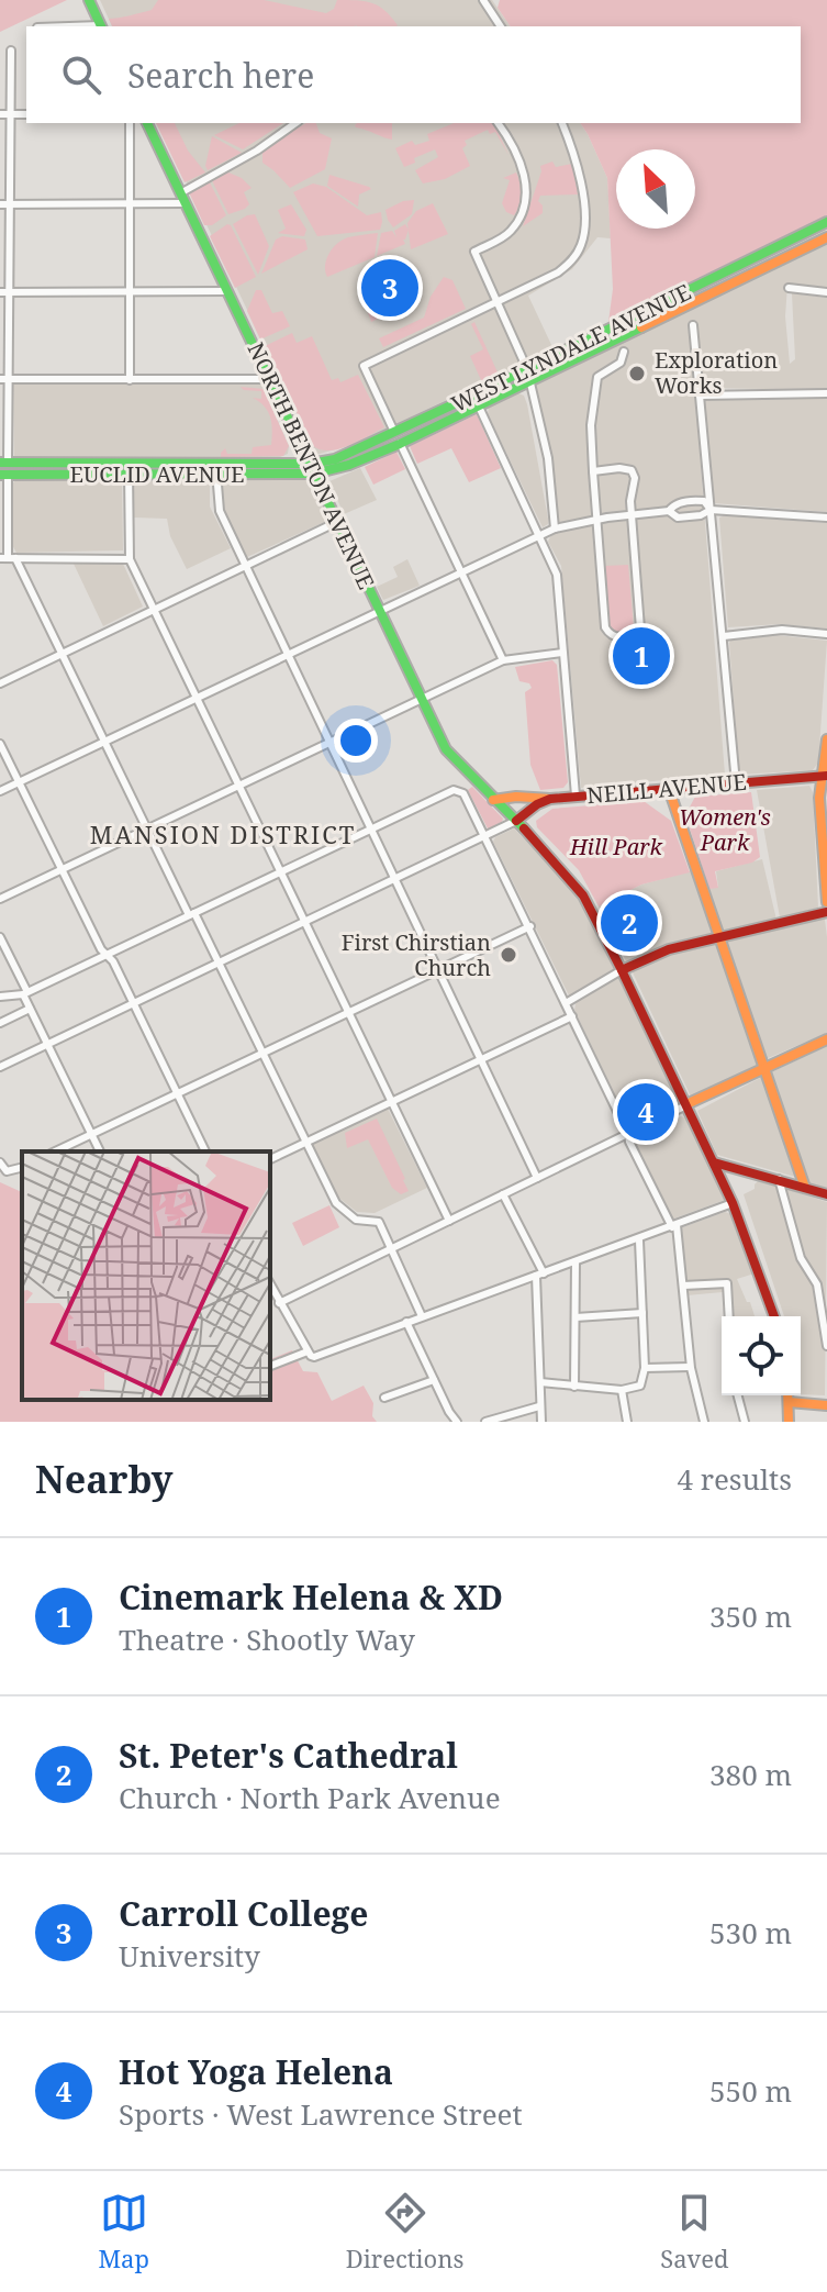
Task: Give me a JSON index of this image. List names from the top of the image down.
{
  "streets": {
    "main road": [
      "WEST LYNDALE AVENUE",
      "NORTH BENTON AVENUE",
      "EUCLID AVENUE",
      "NEILL AVENUE"
    ]
  },
  "crossings": [
    ["WEST LYNDALE AVENUE", "NORTH BENTON AVENUE"],
    ["WEST LYNDALE AVENUE", "EUCLID AVENUE"],
    ["NORTH BENTON AVENUE", "EUCLID AVENUE"],
    ["NORTH BENTON AVENUE", "NEILL AVENUE"]
  ],
  "districts": ["MANSION DISTRICT"],
  "parks": ["Women's Park", "Hill Park"],
  "places": ["Exploration Works", "First Chirstian Church"],
  "north": "top left",
  "page": {
    "search": "Search here",
    "pins": [
      "3",
      "1",
      "2",
      "4"
    ],
    "heading": ["Nearby", "4 results"],
    "list": [
      {
        "mark": "1",
        "name": "Cinemark Helena & XD",
        "note": "Theatre · Shootly Way",
        "value": "350 m"
      },
      {
        "mark": "2",
        "name": "St. Peter's Cathedral",
        "note": "Church · North Park Avenue",
        "value": "380 m"
      },
      {
        "mark": "3",
        "name": "Carroll College",
        "note": "University",
        "value": "530 m"
      },
      {
        "mark": "4",
        "name": "Hot Yoga Helena",
        "note": "Sports · West Lawrence Street",
        "value": "550 m"
      }
    ],
    "nav": ["Map", "Directions", "Saved"]
  }
}
